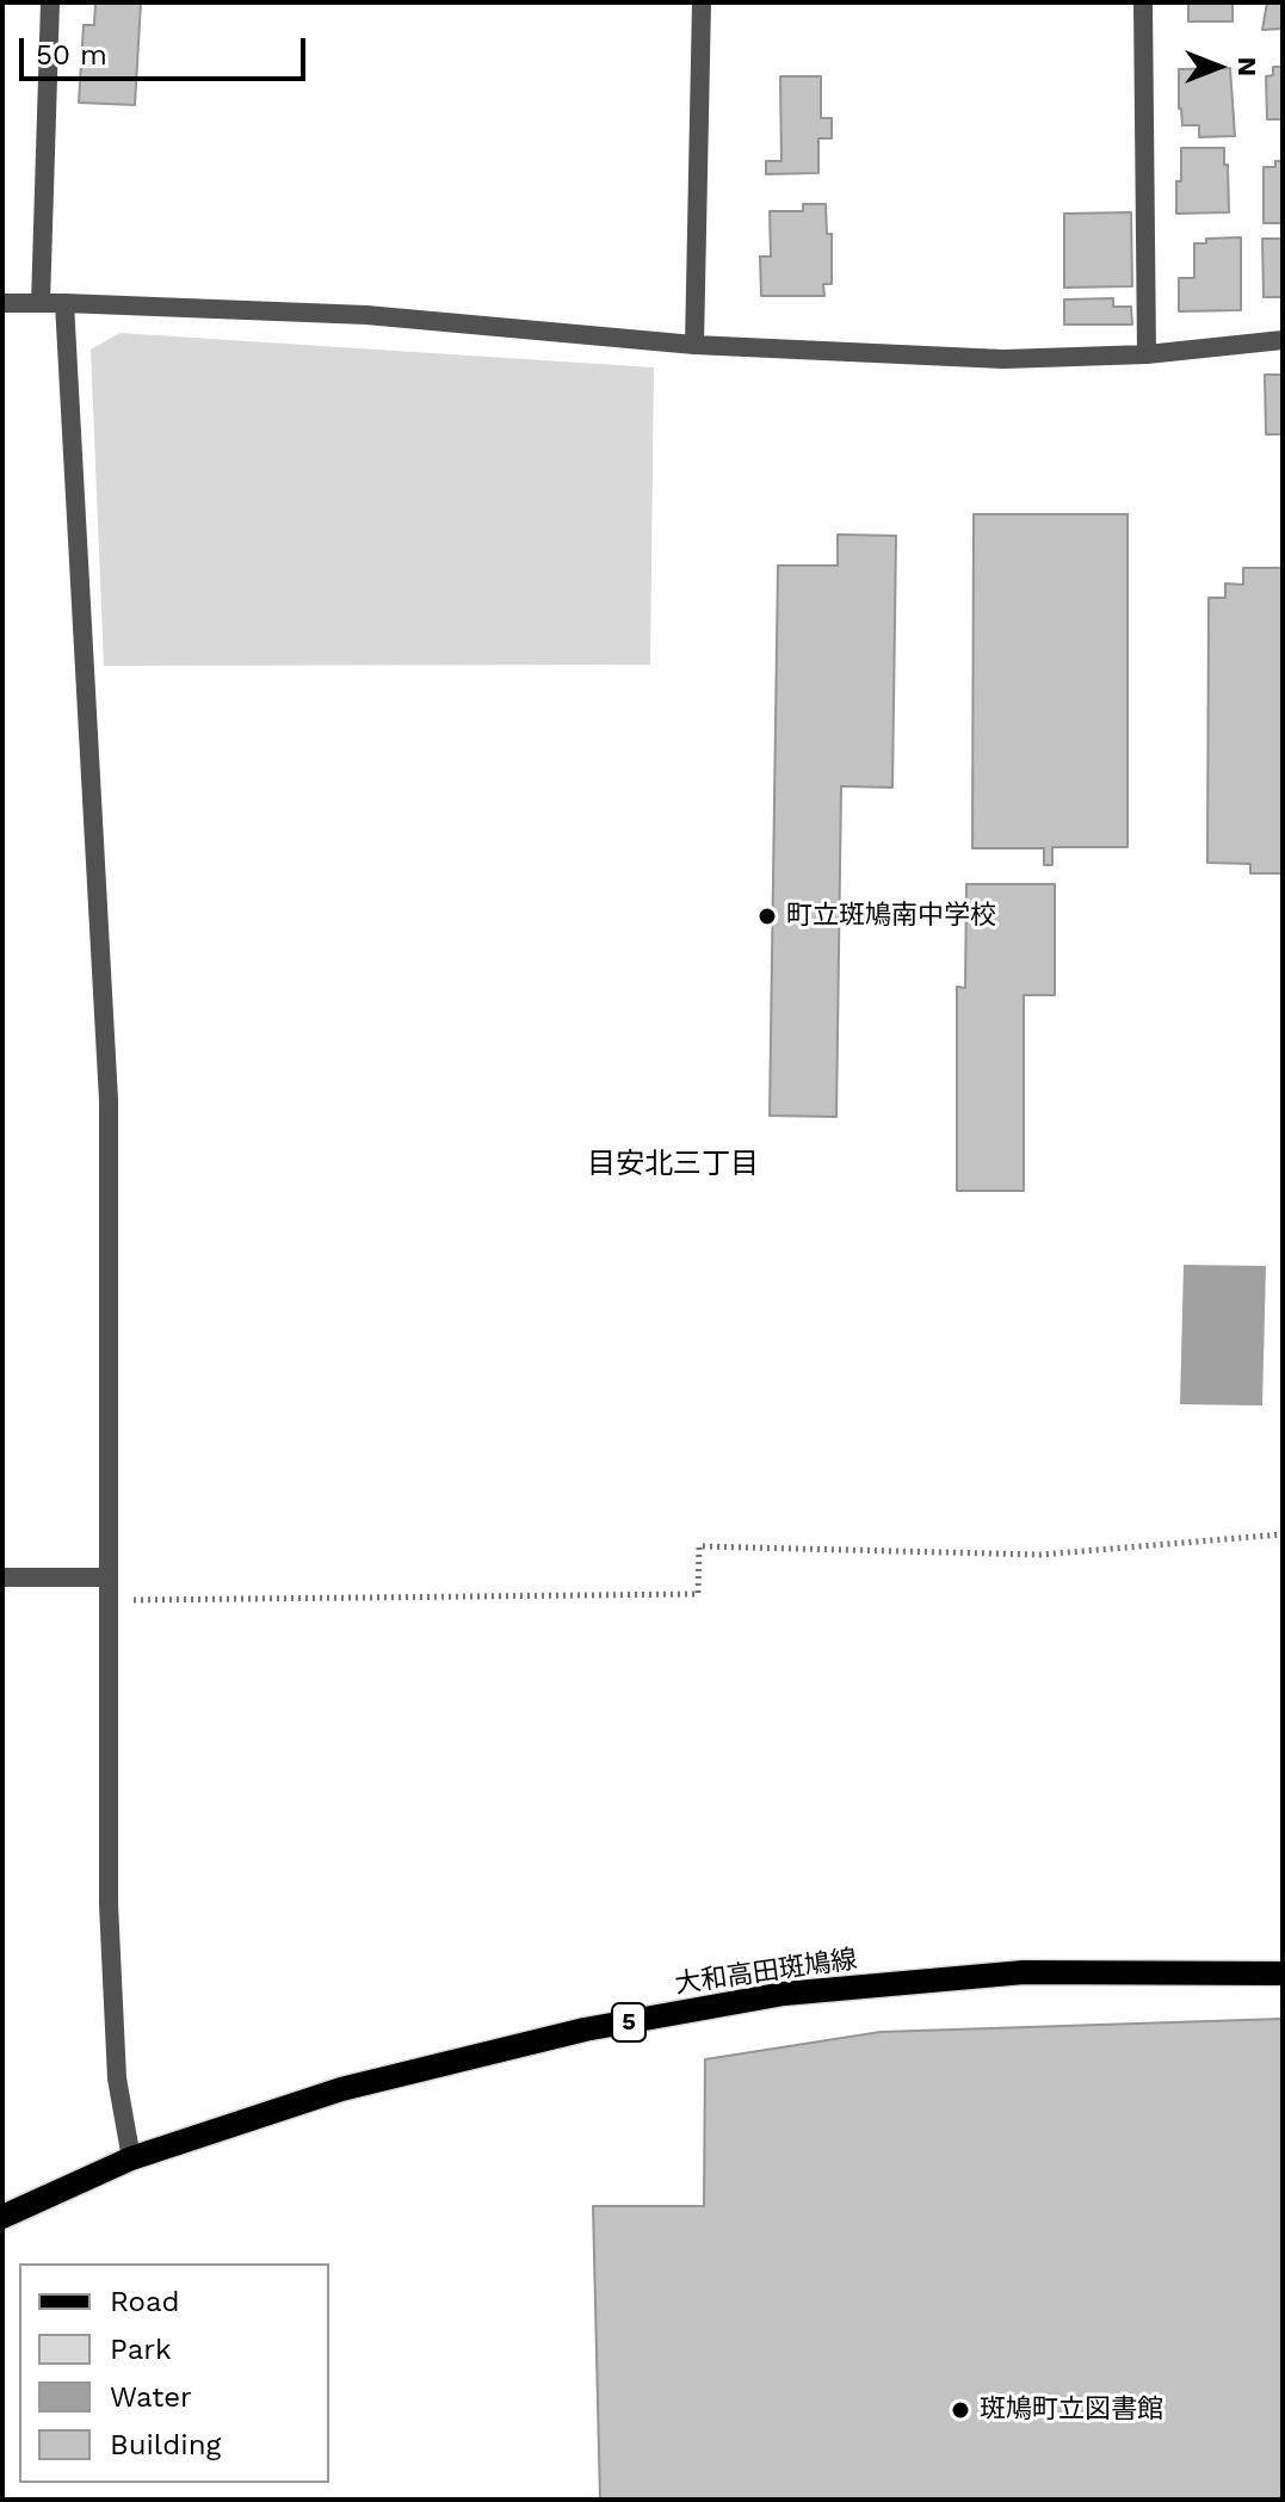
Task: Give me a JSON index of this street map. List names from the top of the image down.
{
  "streets": {
    "main road": ["大和高田斑鳩線", "5"]
  },
  "districts": ["目安北三丁目"],
  "places": ["町立斑鳩南中学校", "斑鳩町立図書館"],
  "legend": [
    "Road",
    "Park",
    "Water",
    "Building"
  ],
  "scale_bar": "50 m",
  "north": "right"
}
